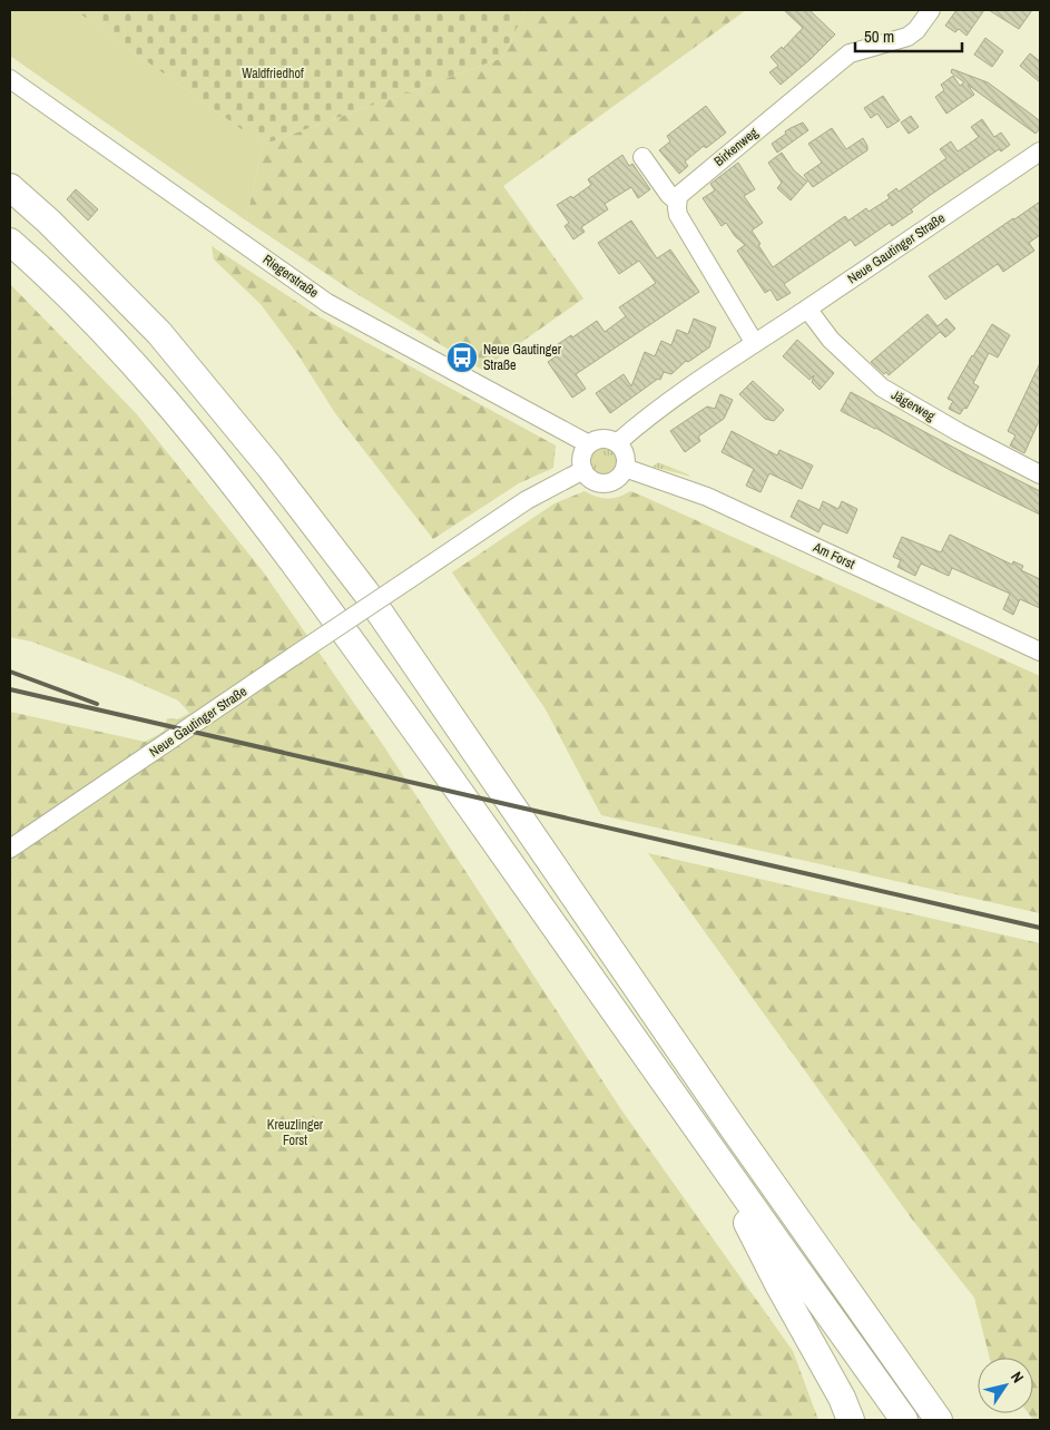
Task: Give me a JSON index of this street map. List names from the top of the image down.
{
  "streets": {
    "street": [
      "Birkenweg",
      "Neue Gautinger Straße",
      "Riegerstraße",
      "Jägerweg",
      "Am Forst"
    ]
  },
  "crossings": [
    ["Neue Gautinger Straße", "Riegerstraße"],
    ["Neue Gautinger Straße", "Jägerweg"],
    ["Neue Gautinger Straße", "Am Forst"],
    ["Riegerstraße", "Am Forst"]
  ],
  "parks": ["Waldfriedhof", "Kreuzlinger Forst"],
  "places": {
    "bus stop": ["Neue Gautinger Straße"]
  },
  "scale_bar": "50 m",
  "north": "top right"
}
